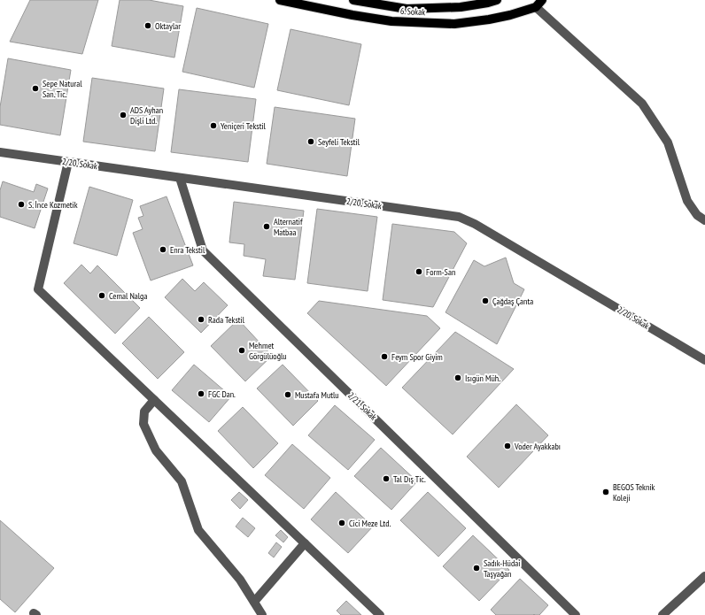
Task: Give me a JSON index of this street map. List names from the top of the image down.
{
  "streets": {
    "main road": ["6. Sokak"],
    "street": ["2/20. Sokak", "2/21. Sokak"]
  },
  "crossings": [
    ["2/20. Sokak", "2/21. Sokak"]
  ],
  "places": [
    "Oktaylar",
    "Sepe Natural San. Tic.",
    "ADS Ayhan Dişli Ltd.",
    "Yeniçeri Tekstil",
    "Seyfeli Tekstil",
    "S. İnce Kozmetik",
    "Alternatif Matbaa",
    "Enra Tekstil",
    "Form-San",
    "Cemal Nalga",
    "Çağdaş Çanta",
    "Rada Tekstil",
    "Mehmet Görgülüoğlu",
    "Feym Spor Giyim",
    "Isıgün Müh.",
    "FGC Dan.",
    "Mustafa Mutlu",
    "Voder Ayakkabı",
    "Tal Dış Tic.",
    "BEGOS Teknik Koleji",
    "Cici Meze Ltd.",
    "Sadık-Hüdai Taşyağan"
  ]
}
